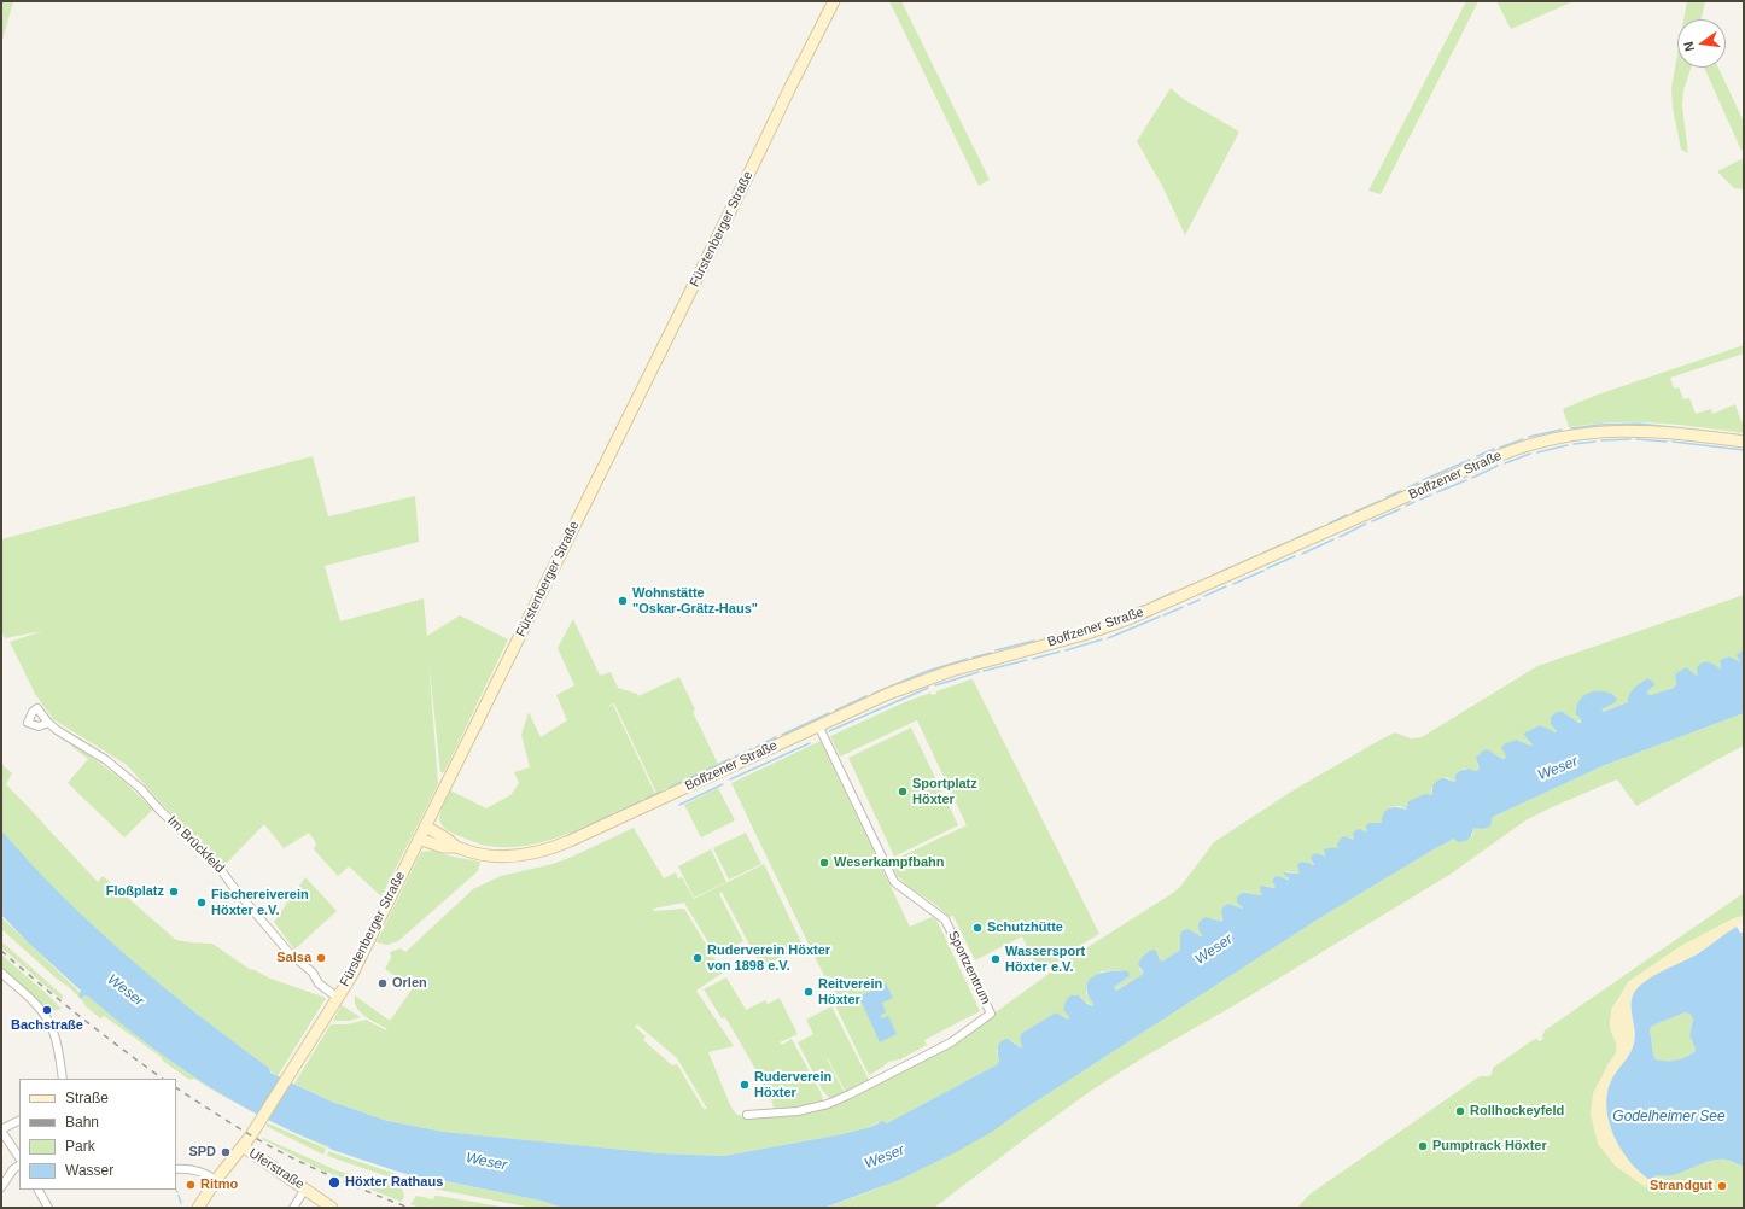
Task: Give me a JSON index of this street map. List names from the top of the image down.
{
  "streets": {
    "main road": ["Fürstenberger Straße", "Boffzener Straße", "Uferstraße"],
    "street": ["Im Brückfeld", "Sportzentrum"]
  },
  "crossings": [
    ["Fürstenberger Straße", "Boffzener Straße"],
    ["Fürstenberger Straße", "Im Brückfeld"],
    ["Fürstenberger Straße", "Uferstraße"],
    ["Boffzener Straße", "Sportzentrum"]
  ],
  "water": ["Weser", "Godelheimer See"],
  "places": [
    "Wohnstätte \"Oskar-Grätz-Haus\"",
    "Sportplatz Höxter",
    "Weserkampfbahn",
    "Floßplatz",
    "Fischereiverein Höxter e.V.",
    "Schutzhütte",
    "Salsa",
    "Ruderverein Höxter von 1898 e.V.",
    "Wassersport Höxter e.V.",
    "Orlen",
    "Reitverein Höxter",
    "Bachstraße",
    "Ruderverein Höxter",
    "Rollhockeyfeld",
    "Pumptrack Höxter",
    "SPD",
    "Höxter Rathaus",
    "Ritmo",
    "Strandgut"
  ],
  "legend": [
    "Straße",
    "Bahn",
    "Park",
    "Wasser"
  ],
  "north": "left"
}
